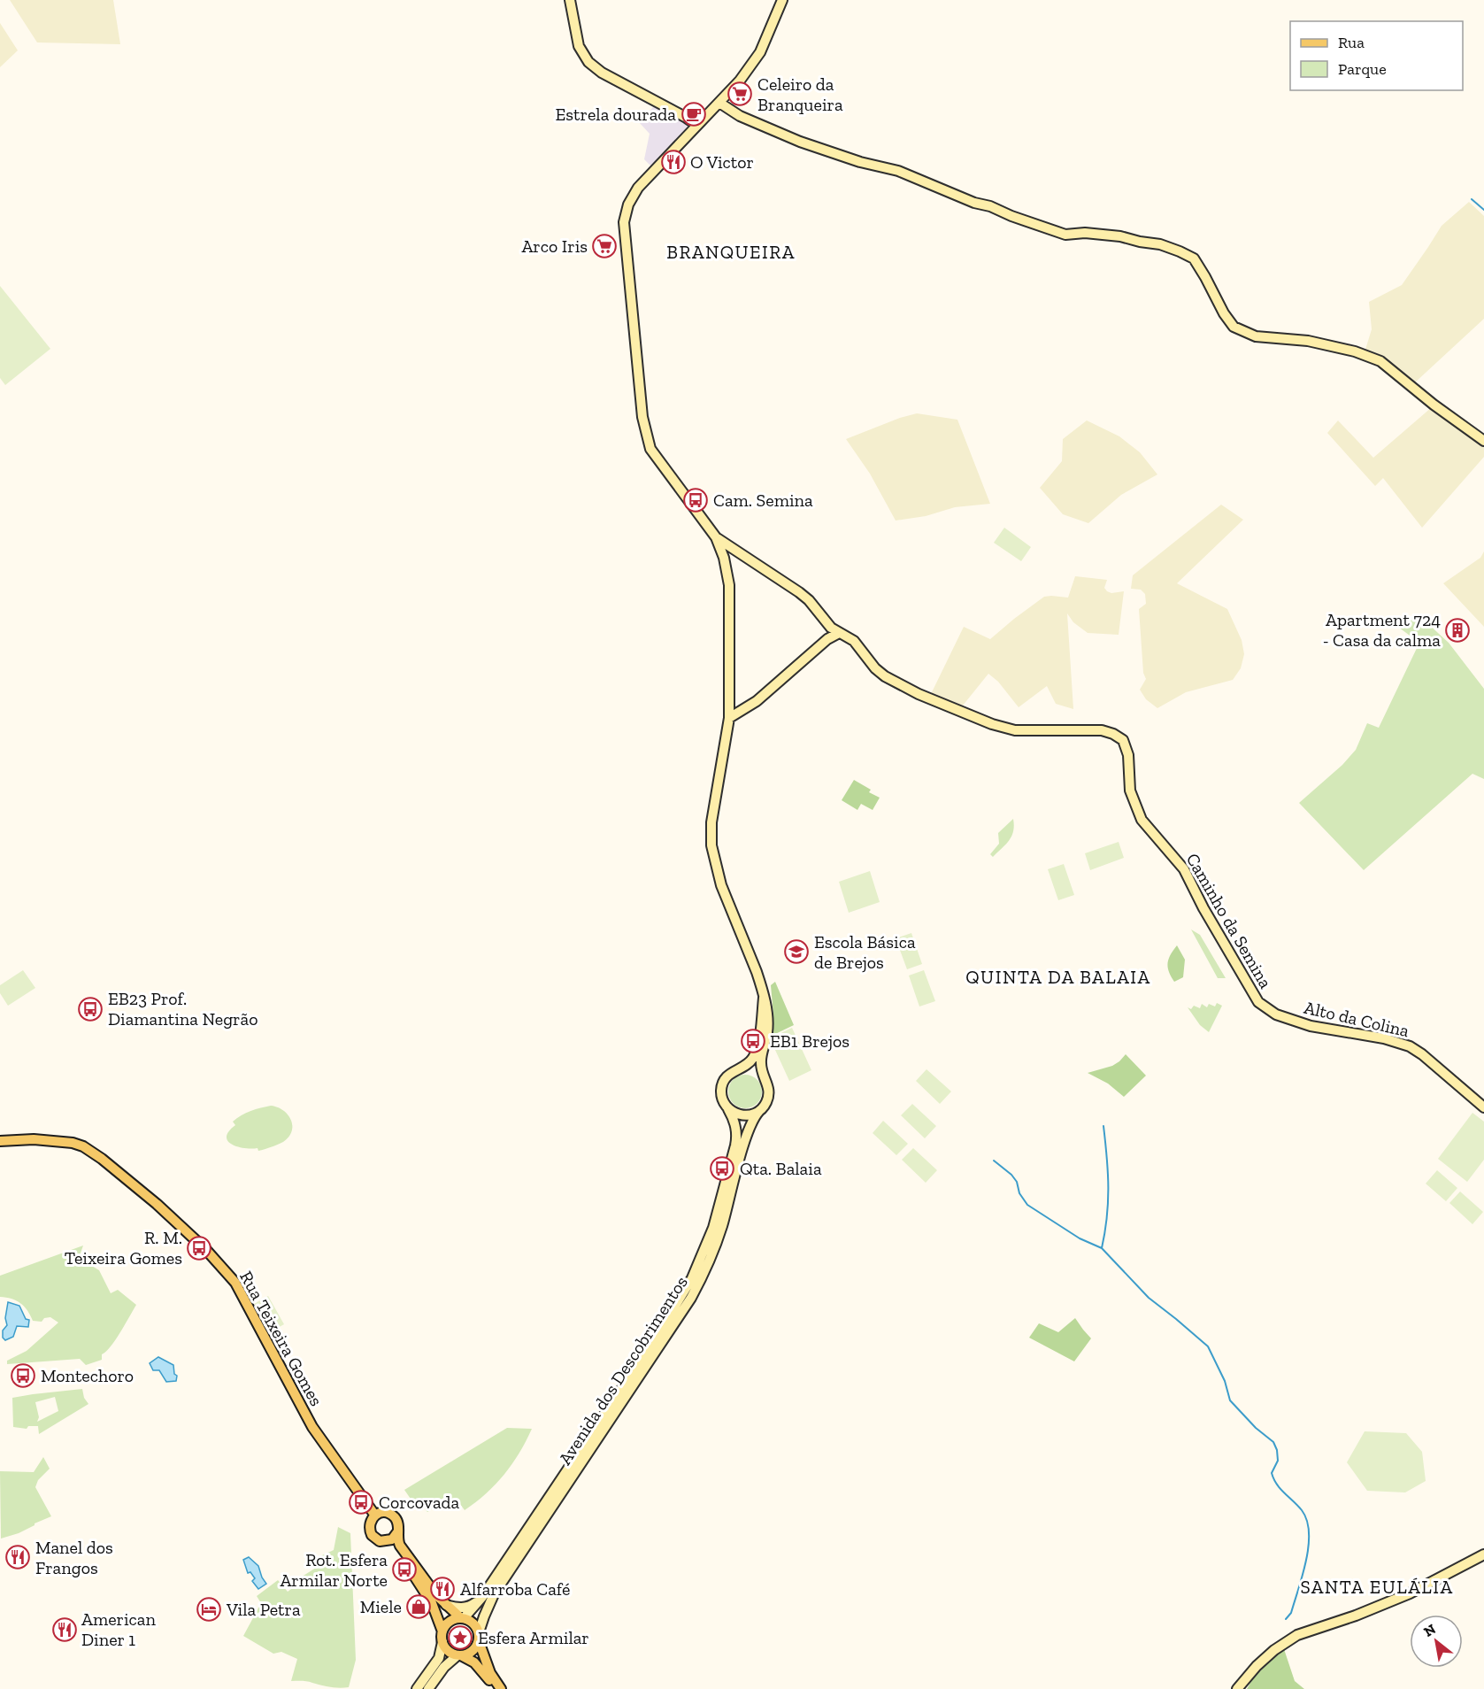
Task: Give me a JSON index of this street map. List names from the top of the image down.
{
  "streets": {
    "main road": ["Rua Teixeira Gomes"],
    "street": ["Caminho da Semina", "Alto da Colina", "Avenida dos Descobrimentos"]
  },
  "crossings": [
    ["Caminho da Semina", "Alto da Colina"]
  ],
  "districts": ["BRANQUEIRA", "QUINTA DA BALAIA", "SANTA EULÁLIA"],
  "places": {
    "supermarket": ["Celeiro da Branqueira", "Arco Iris"],
    "cafe": ["Estrela dourada"],
    "restaurant": [
      "O Victor",
      "Manel dos Frangos",
      "Alfarroba Café",
      "American Diner 1"
    ],
    "bus stop": [
      "Cam. Semina",
      "EB23 Prof. Diamantina Negrão",
      "EB1 Brejos",
      "Qta. Balaia",
      "R. M. Teixeira Gomes",
      "Montechoro",
      "Corcovada",
      "Rot. Esfera Armilar Norte"
    ],
    "building": ["Apartment 724 - Casa da calma"],
    "school or university": ["Escola Básica de Brejos"],
    "shop": ["Miele"],
    "hotel": ["Vila Petra"],
    "place": ["Esfera Armilar"]
  },
  "legend": ["Rua", "Parque"],
  "north": "top left"
}
